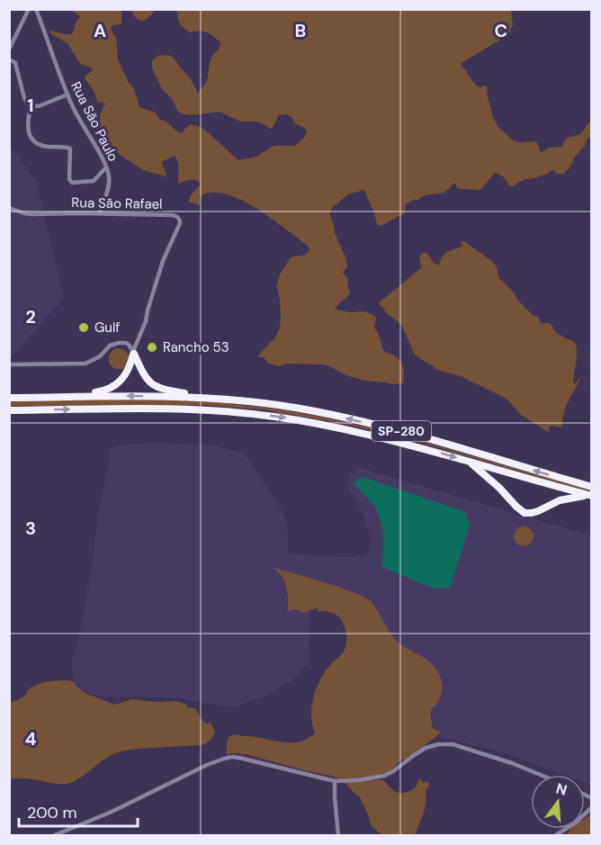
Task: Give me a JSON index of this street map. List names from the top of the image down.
{
  "streets": {
    "highway": ["SP-280"],
    "street": ["Rua São Paulo", "Rua São Rafael"]
  },
  "crossings": [
    ["Rua São Paulo", "Rua São Rafael"]
  ],
  "places": ["Gulf", "Rancho 53"],
  "scale_bar": "200 m",
  "north": "top",
  "grid": {
    "columns": ["A", "B", "C"],
    "rows": [
      "1",
      "2",
      "3",
      "4"
    ]
  }
}
